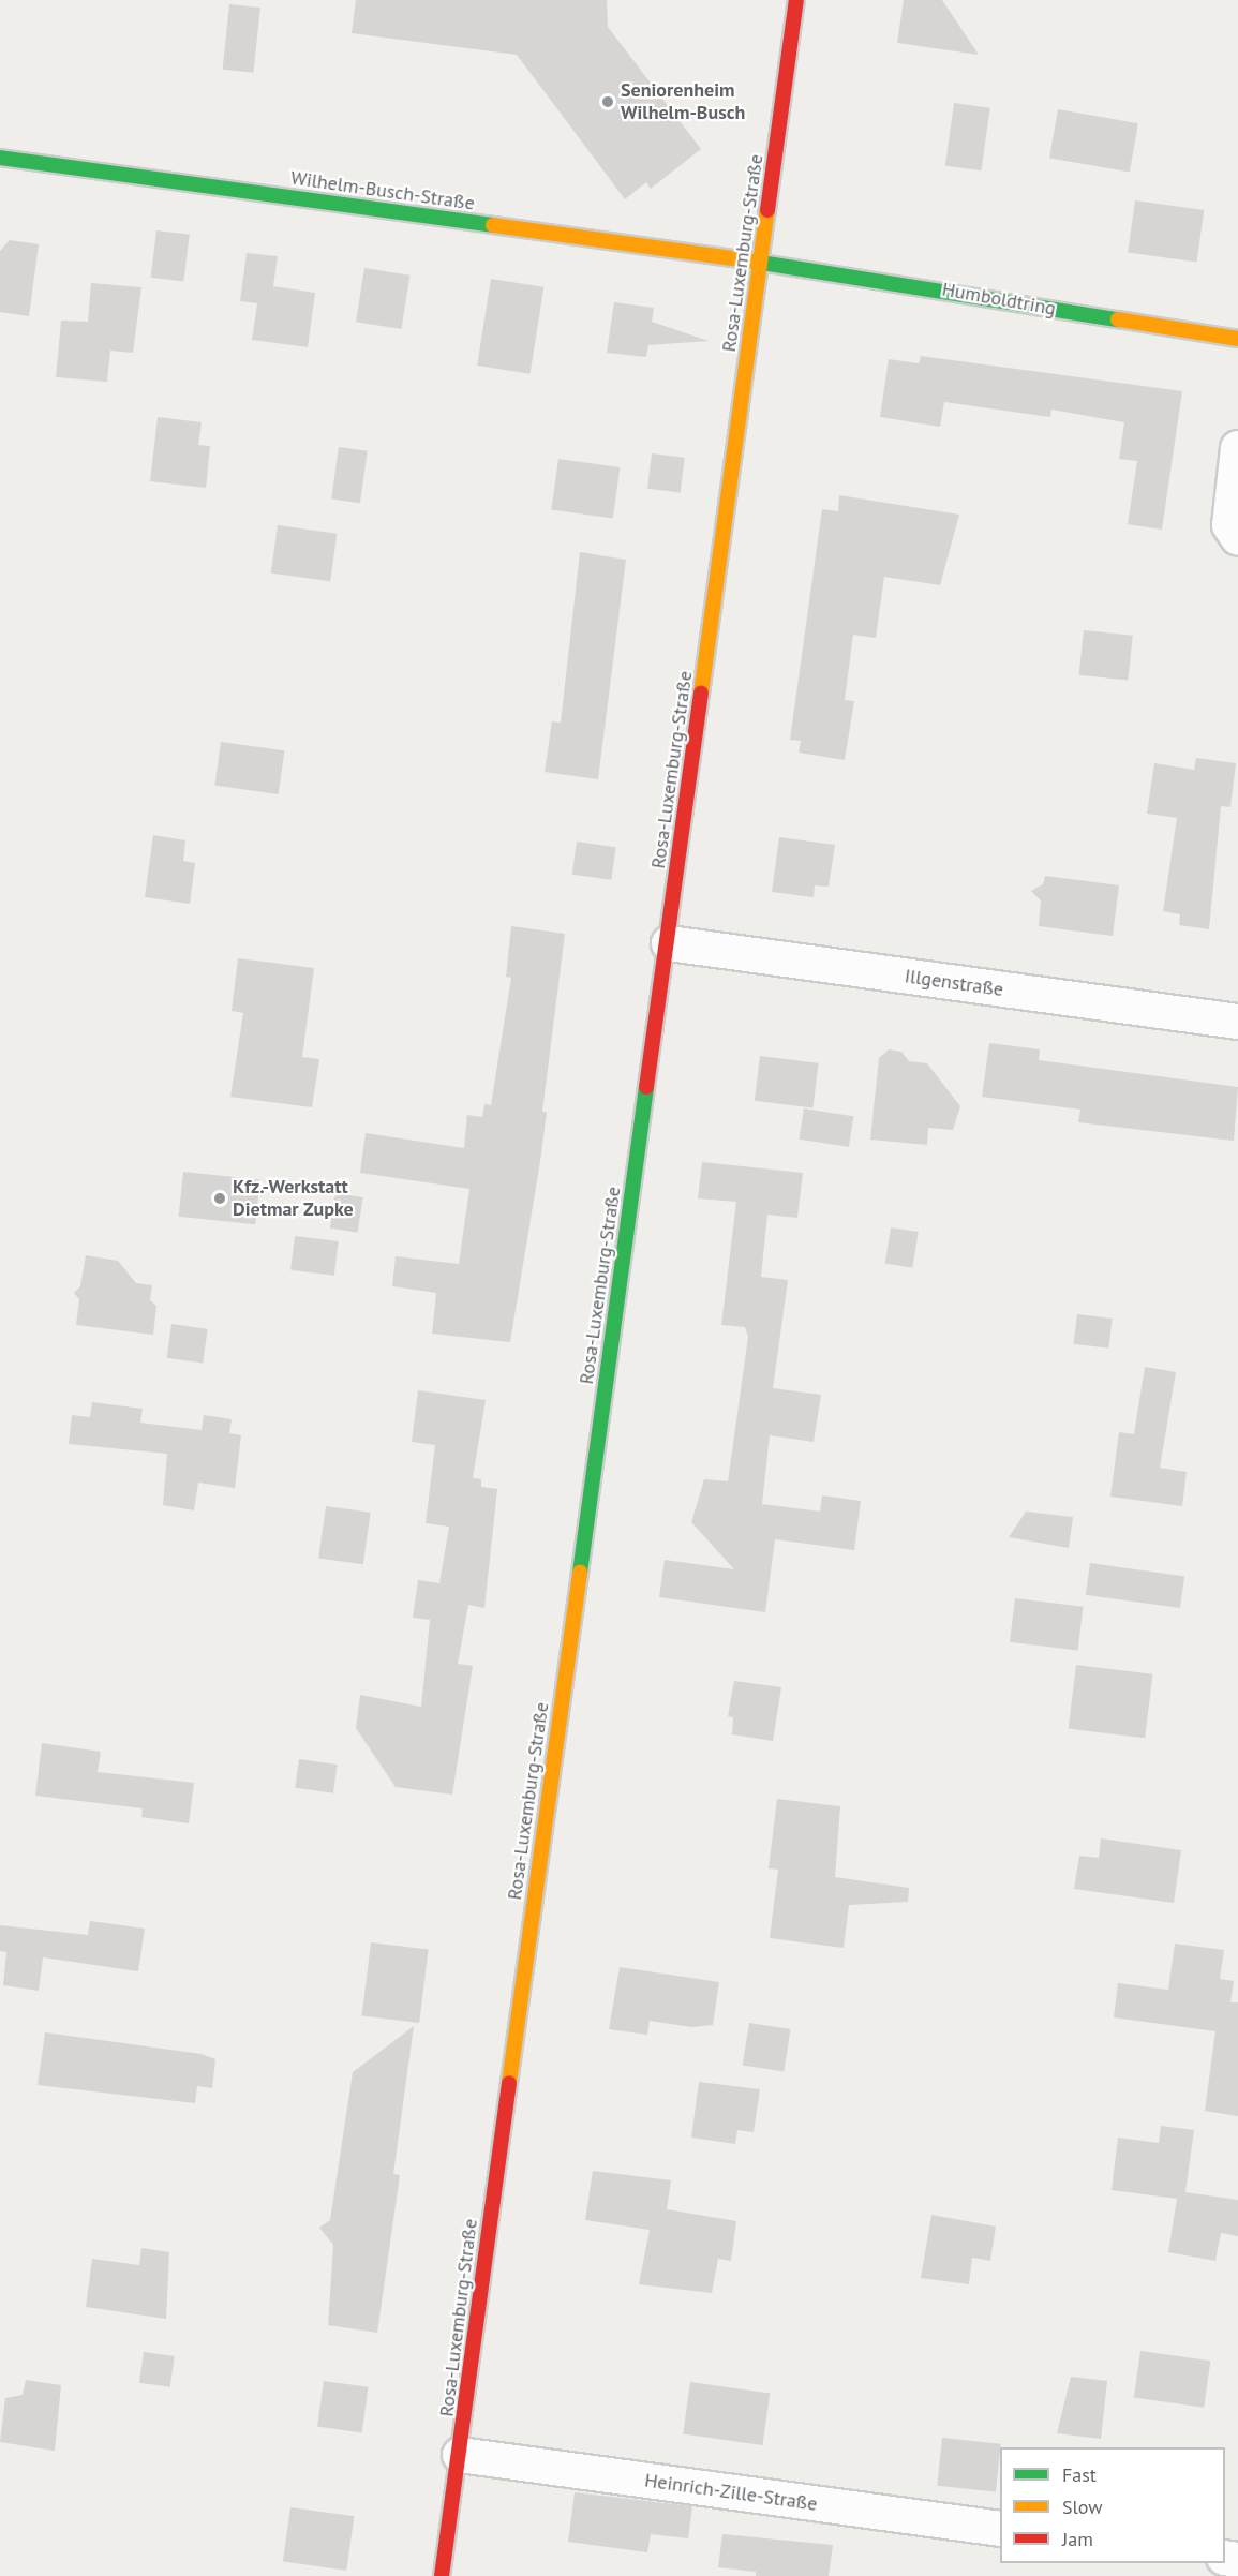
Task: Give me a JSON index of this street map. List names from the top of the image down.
{
  "streets": {
    "street": [
      "Wilhelm-Busch-Straße",
      "Rosa-Luxemburg-Straße",
      "Humboldtring",
      "Illgenstraße",
      "Heinrich-Zille-Straße"
    ]
  },
  "crossings": [
    ["Wilhelm-Busch-Straße", "Rosa-Luxemburg-Straße"],
    ["Wilhelm-Busch-Straße", "Humboldtring"],
    ["Rosa-Luxemburg-Straße", "Humboldtring"],
    ["Rosa-Luxemburg-Straße", "Illgenstraße"],
    ["Rosa-Luxemburg-Straße", "Heinrich-Zille-Straße"]
  ],
  "places": ["Seniorenheim Wilhelm-Busch", "Kfz.-Werkstatt Dietmar Zupke"],
  "legend": ["Fast", "Slow", "Jam"]
}
